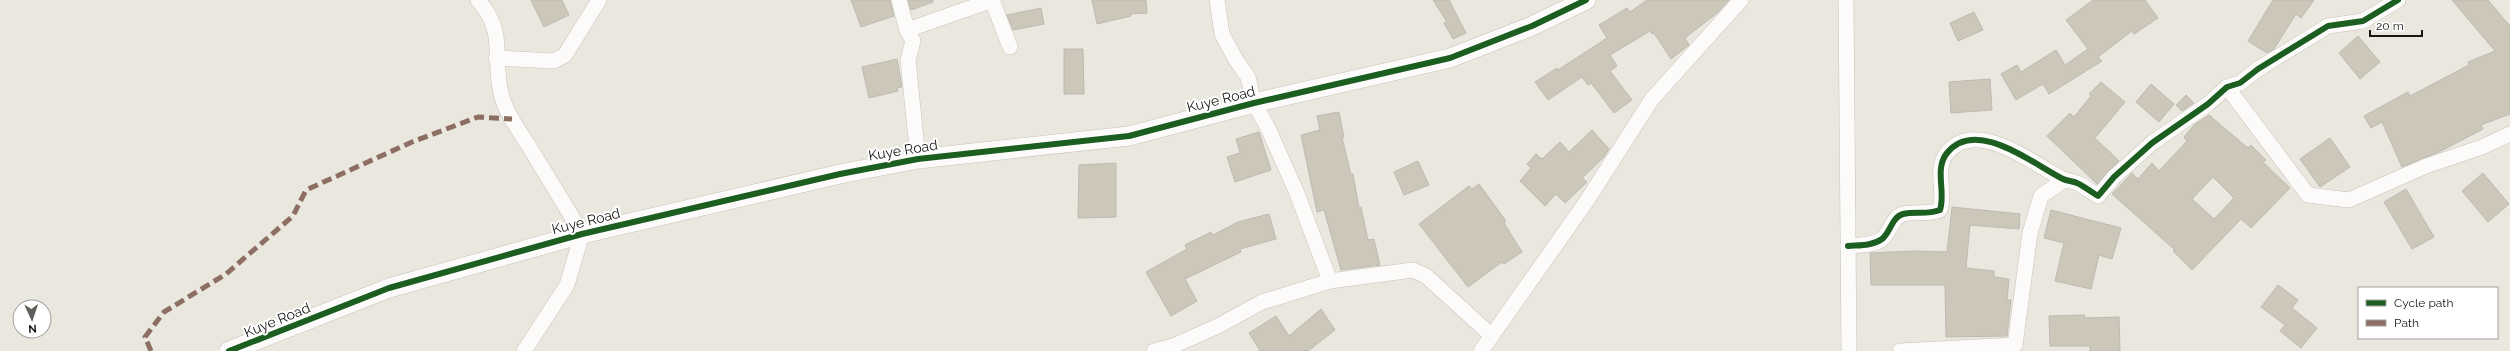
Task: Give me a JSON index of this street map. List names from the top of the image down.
{
  "streets": {
    "street": ["Kuye Road"]
  },
  "legend": ["Cycle path", "Path"],
  "scale_bar": "20 m",
  "north": "bottom"
}
